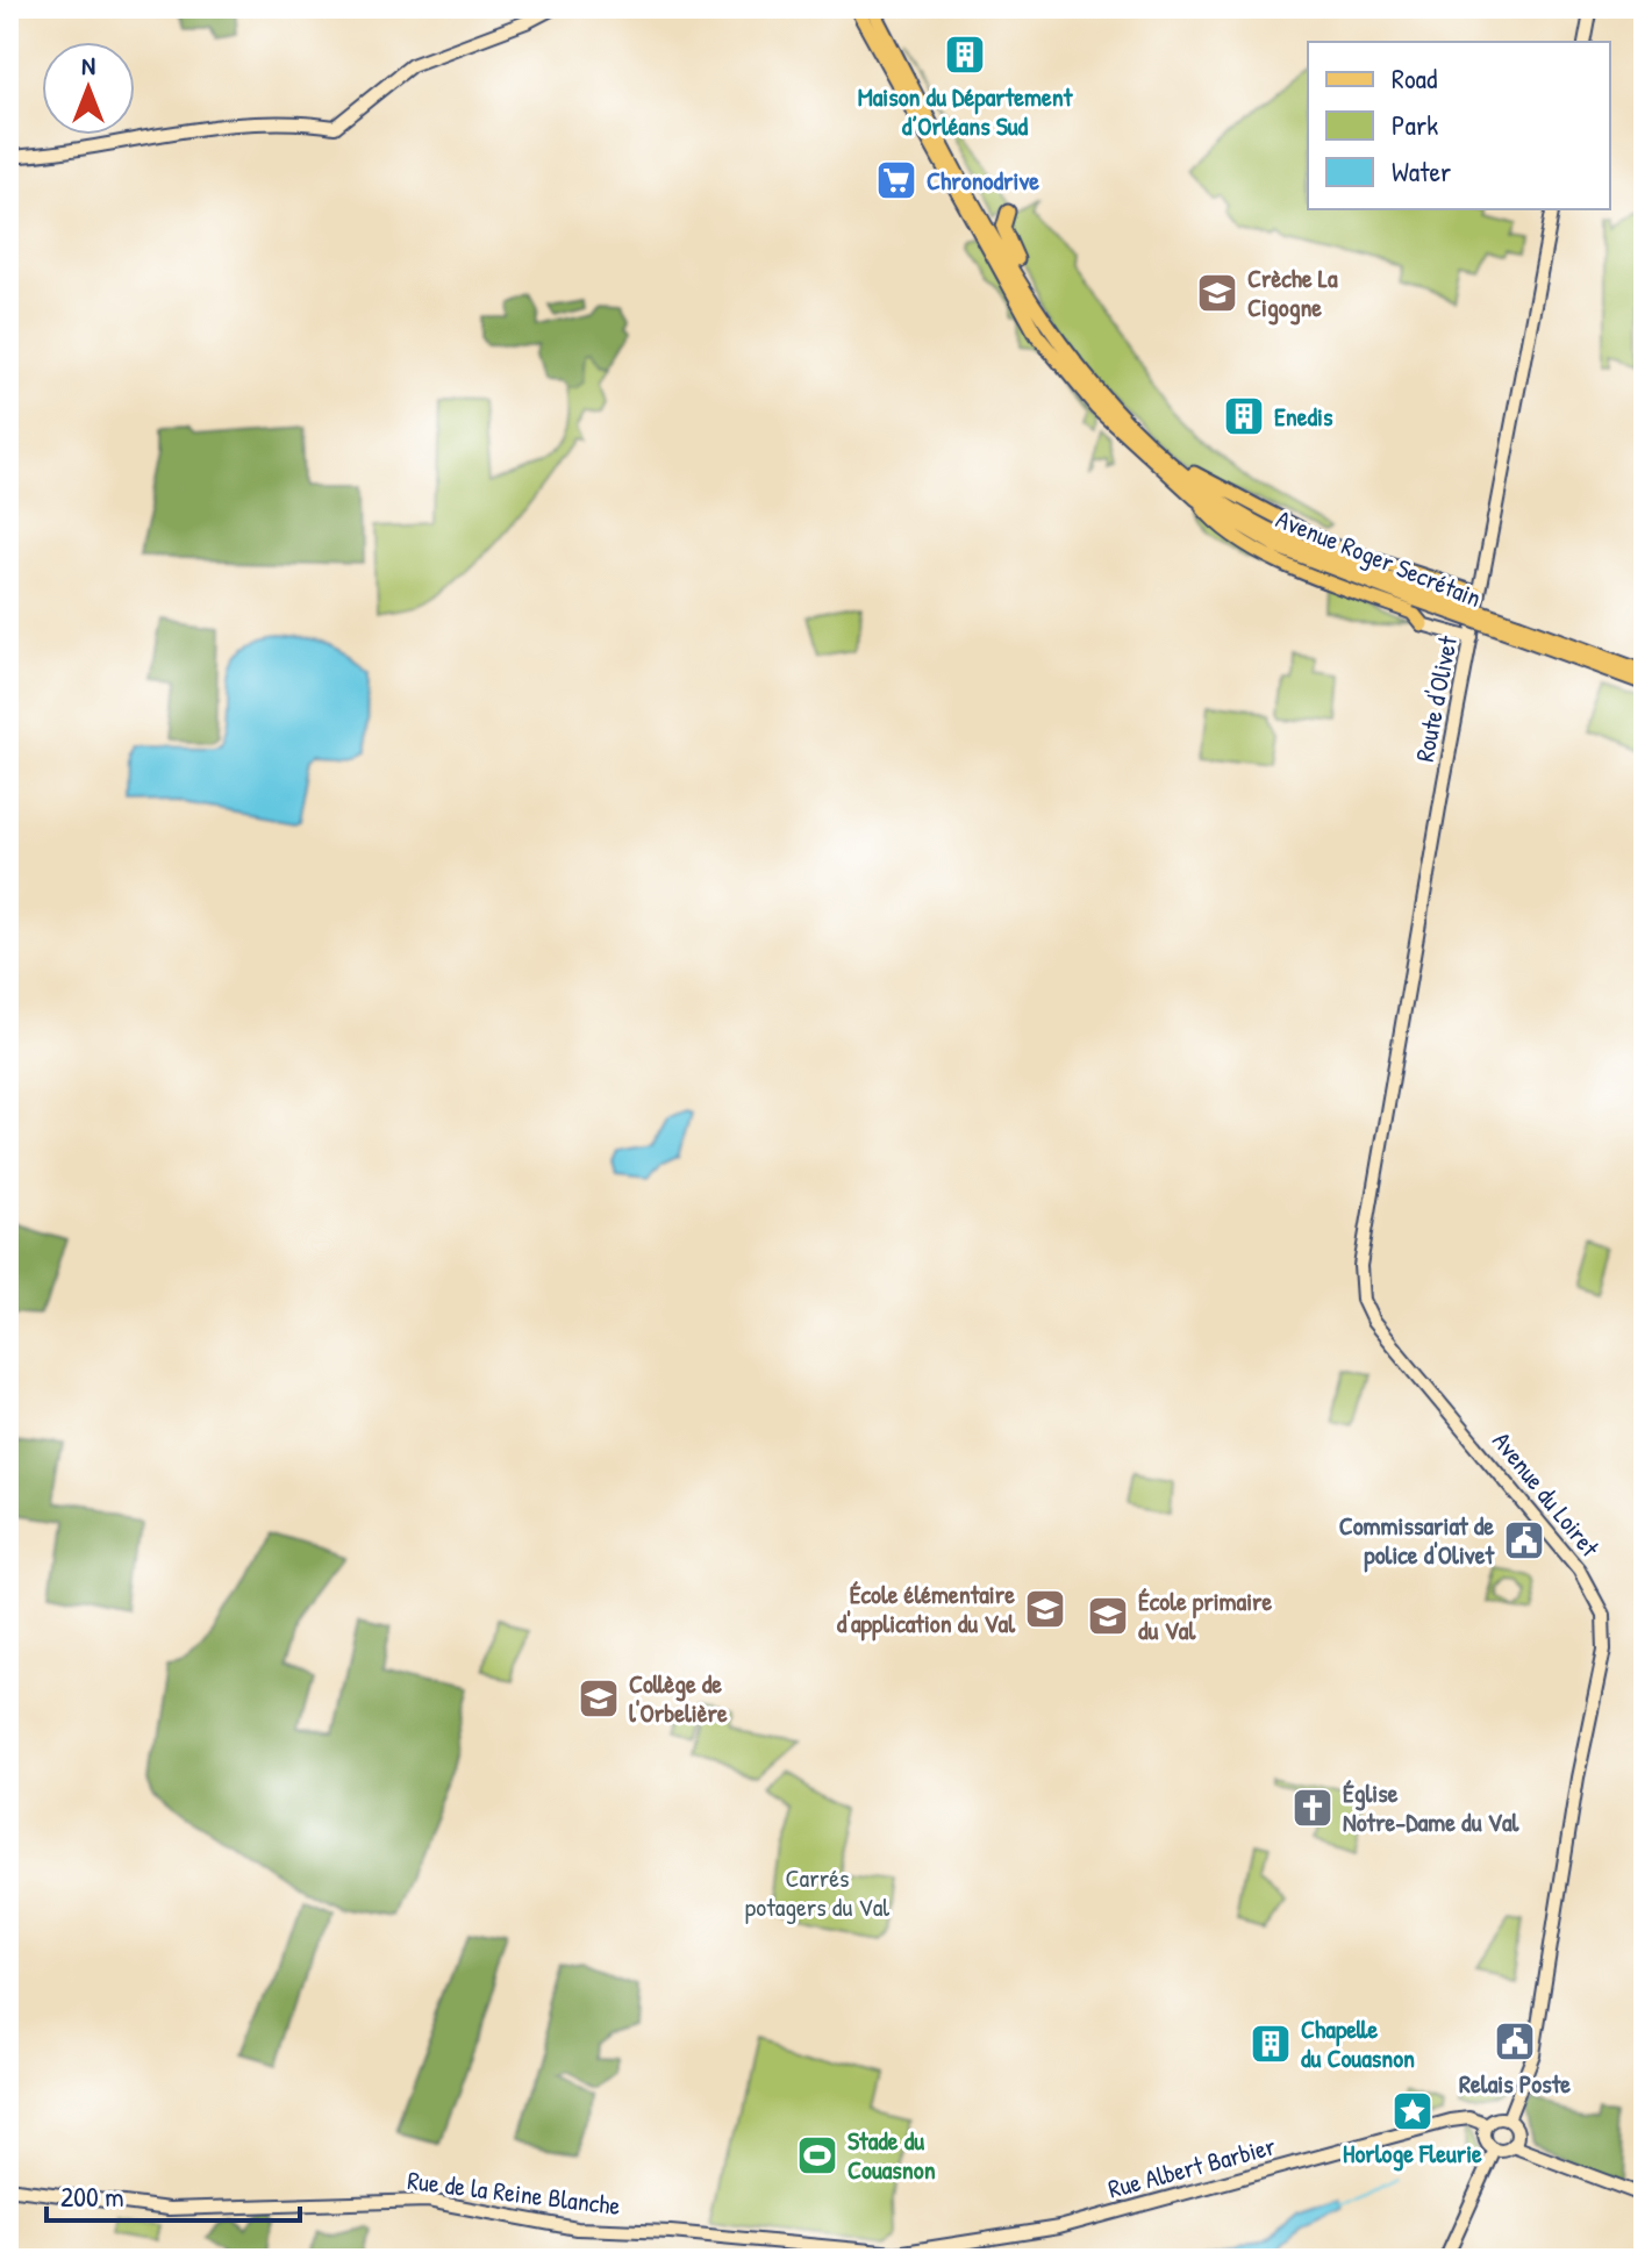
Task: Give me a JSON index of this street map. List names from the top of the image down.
{
  "streets": {
    "main road": [
      "Avenue Roger Secrétain",
      "Route d'Olivet",
      "Avenue du Loiret",
      "Rue Albert Barbier",
      "Rue de la Reine Blanche"
    ]
  },
  "crossings": [
    ["Route d'Olivet", "Avenue du Loiret"],
    ["Avenue du Loiret", "Rue Albert Barbier"],
    ["Rue Albert Barbier", "Rue de la Reine Blanche"]
  ],
  "parks": ["Carrés potagers du Val"],
  "places": {
    "building": ["Maison du Département d’Orléans Sud", "Enedis", "Chapelle du Couasnon"],
    "supermarket": ["Chronodrive"],
    "school or university": [
      "Crèche La Cigogne",
      "École élémentaire d'application du Val",
      "École primaire du Val",
      "Collège de l'Orbelière"
    ],
    "public building": ["Commissariat de police d'Olivet", "Relais Poste"],
    "church": ["Église Notre-Dame du Val"],
    "place": ["Horloge Fleurie"],
    "sports": ["Stade du Couasnon"]
  },
  "legend": ["Road", "Park", "Water"],
  "scale_bar": "200 m",
  "north": "top"
}
